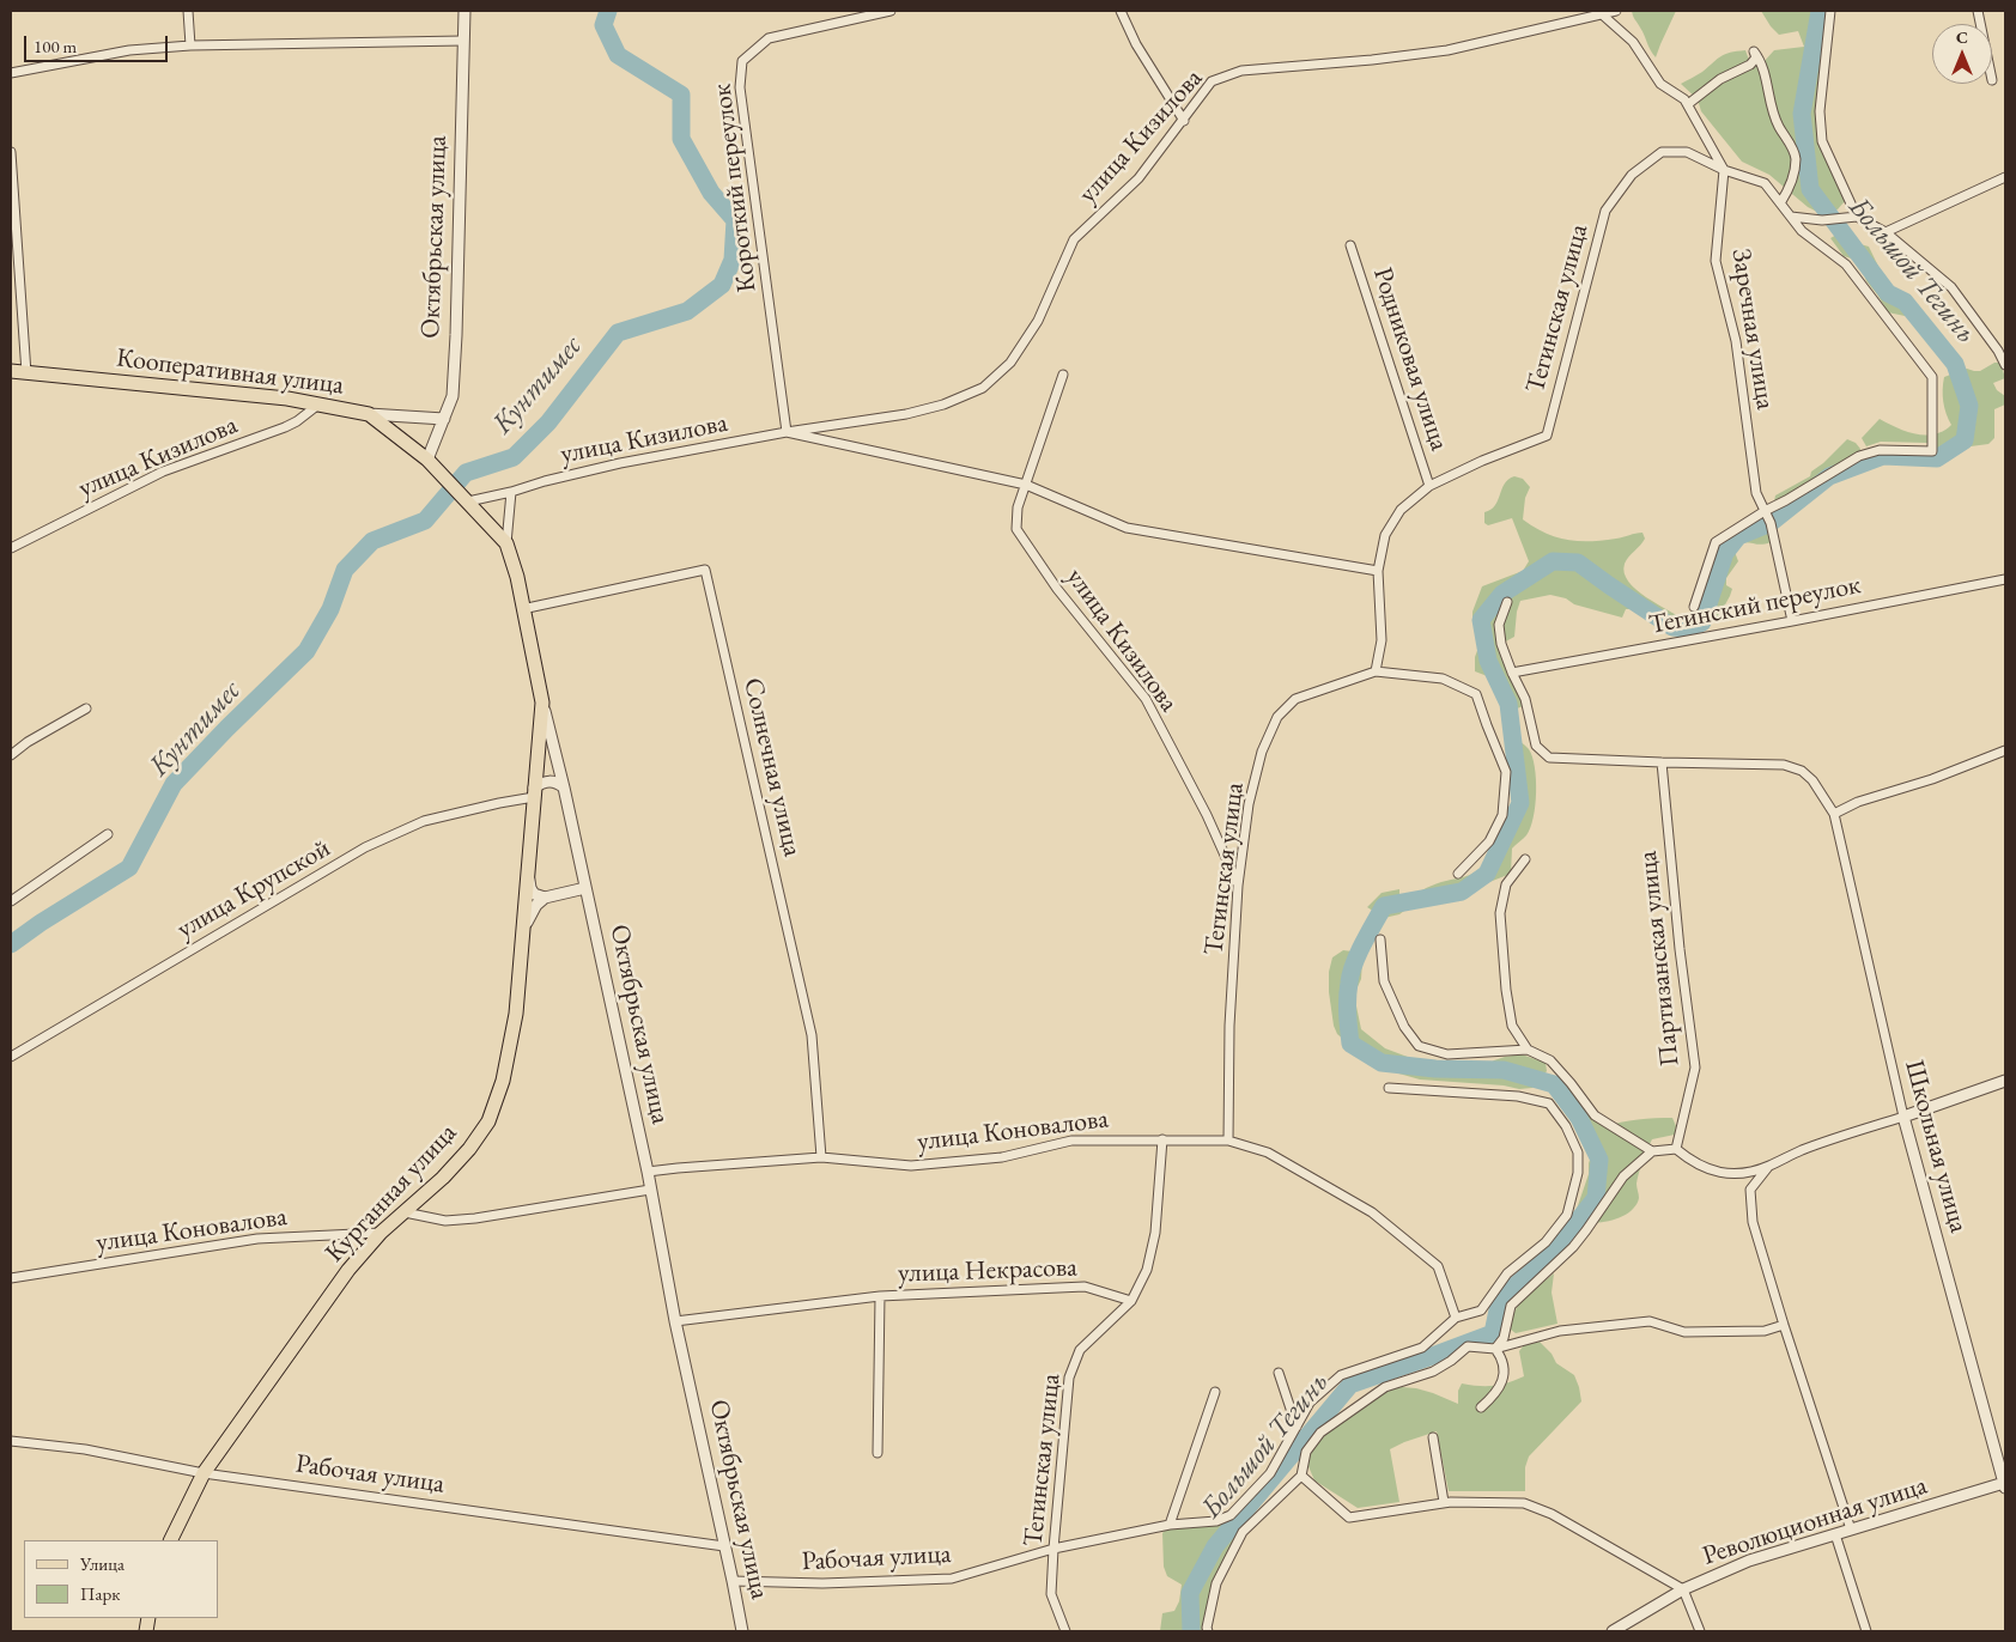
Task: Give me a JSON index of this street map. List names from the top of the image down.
{
  "streets": {
    "main road": ["Октябрьская улица", "Кооперативная улица", "Курганная улица"],
    "street": [
      "улица Кизилова",
      "Короткий переулок",
      "Тегинская улица",
      "Заречная улица",
      "Родниковая улица",
      "Тегинский переулок",
      "Солнечная улица",
      "улица Крупской",
      "Партизанская улица",
      "улица Коновалова",
      "Школьная улица",
      "улица Некрасова",
      "Рабочая улица",
      "Революционная улица"
    ]
  },
  "crossings": [
    ["улица Кизилова", "Короткий переулок"],
    ["улица Кизилова", "Октябрьская улица"],
    ["улица Кизилова", "Тегинская улица"],
    ["улица Кизилова", "Кооперативная улица"],
    ["Октябрьская улица", "Кооперативная улица"],
    ["Октябрьская улица", "Солнечная улица"],
    ["Октябрьская улица", "улица Коновалова"],
    ["Октябрьская улица", "Курганная улица"],
    ["Октябрьская улица", "улица Некрасова"],
    ["Октябрьская улица", "Рабочая улица"],
    ["Тегинская улица", "Заречная улица"],
    ["Тегинская улица", "Родниковая улица"],
    ["Тегинская улица", "улица Коновалова"],
    ["Тегинская улица", "улица Некрасова"],
    ["Тегинская улица", "Рабочая улица"],
    ["Заречная улица", "Тегинский переулок"],
    ["Тегинский переулок", "Школьная улица"],
    ["Солнечная улица", "улица Коновалова"],
    ["улица Крупской", "Курганная улица"],
    ["Партизанская улица", "Школьная улица"],
    ["улица Коновалова", "Курганная улица"],
    ["Школьная улица", "Революционная улица"],
    ["Курганная улица", "Рабочая улица"]
  ],
  "water": ["Большой Тегинь", "Кунтимес"],
  "legend": ["Улица", "Парк"],
  "scale_bar": "100 m",
  "north": "top"
}
